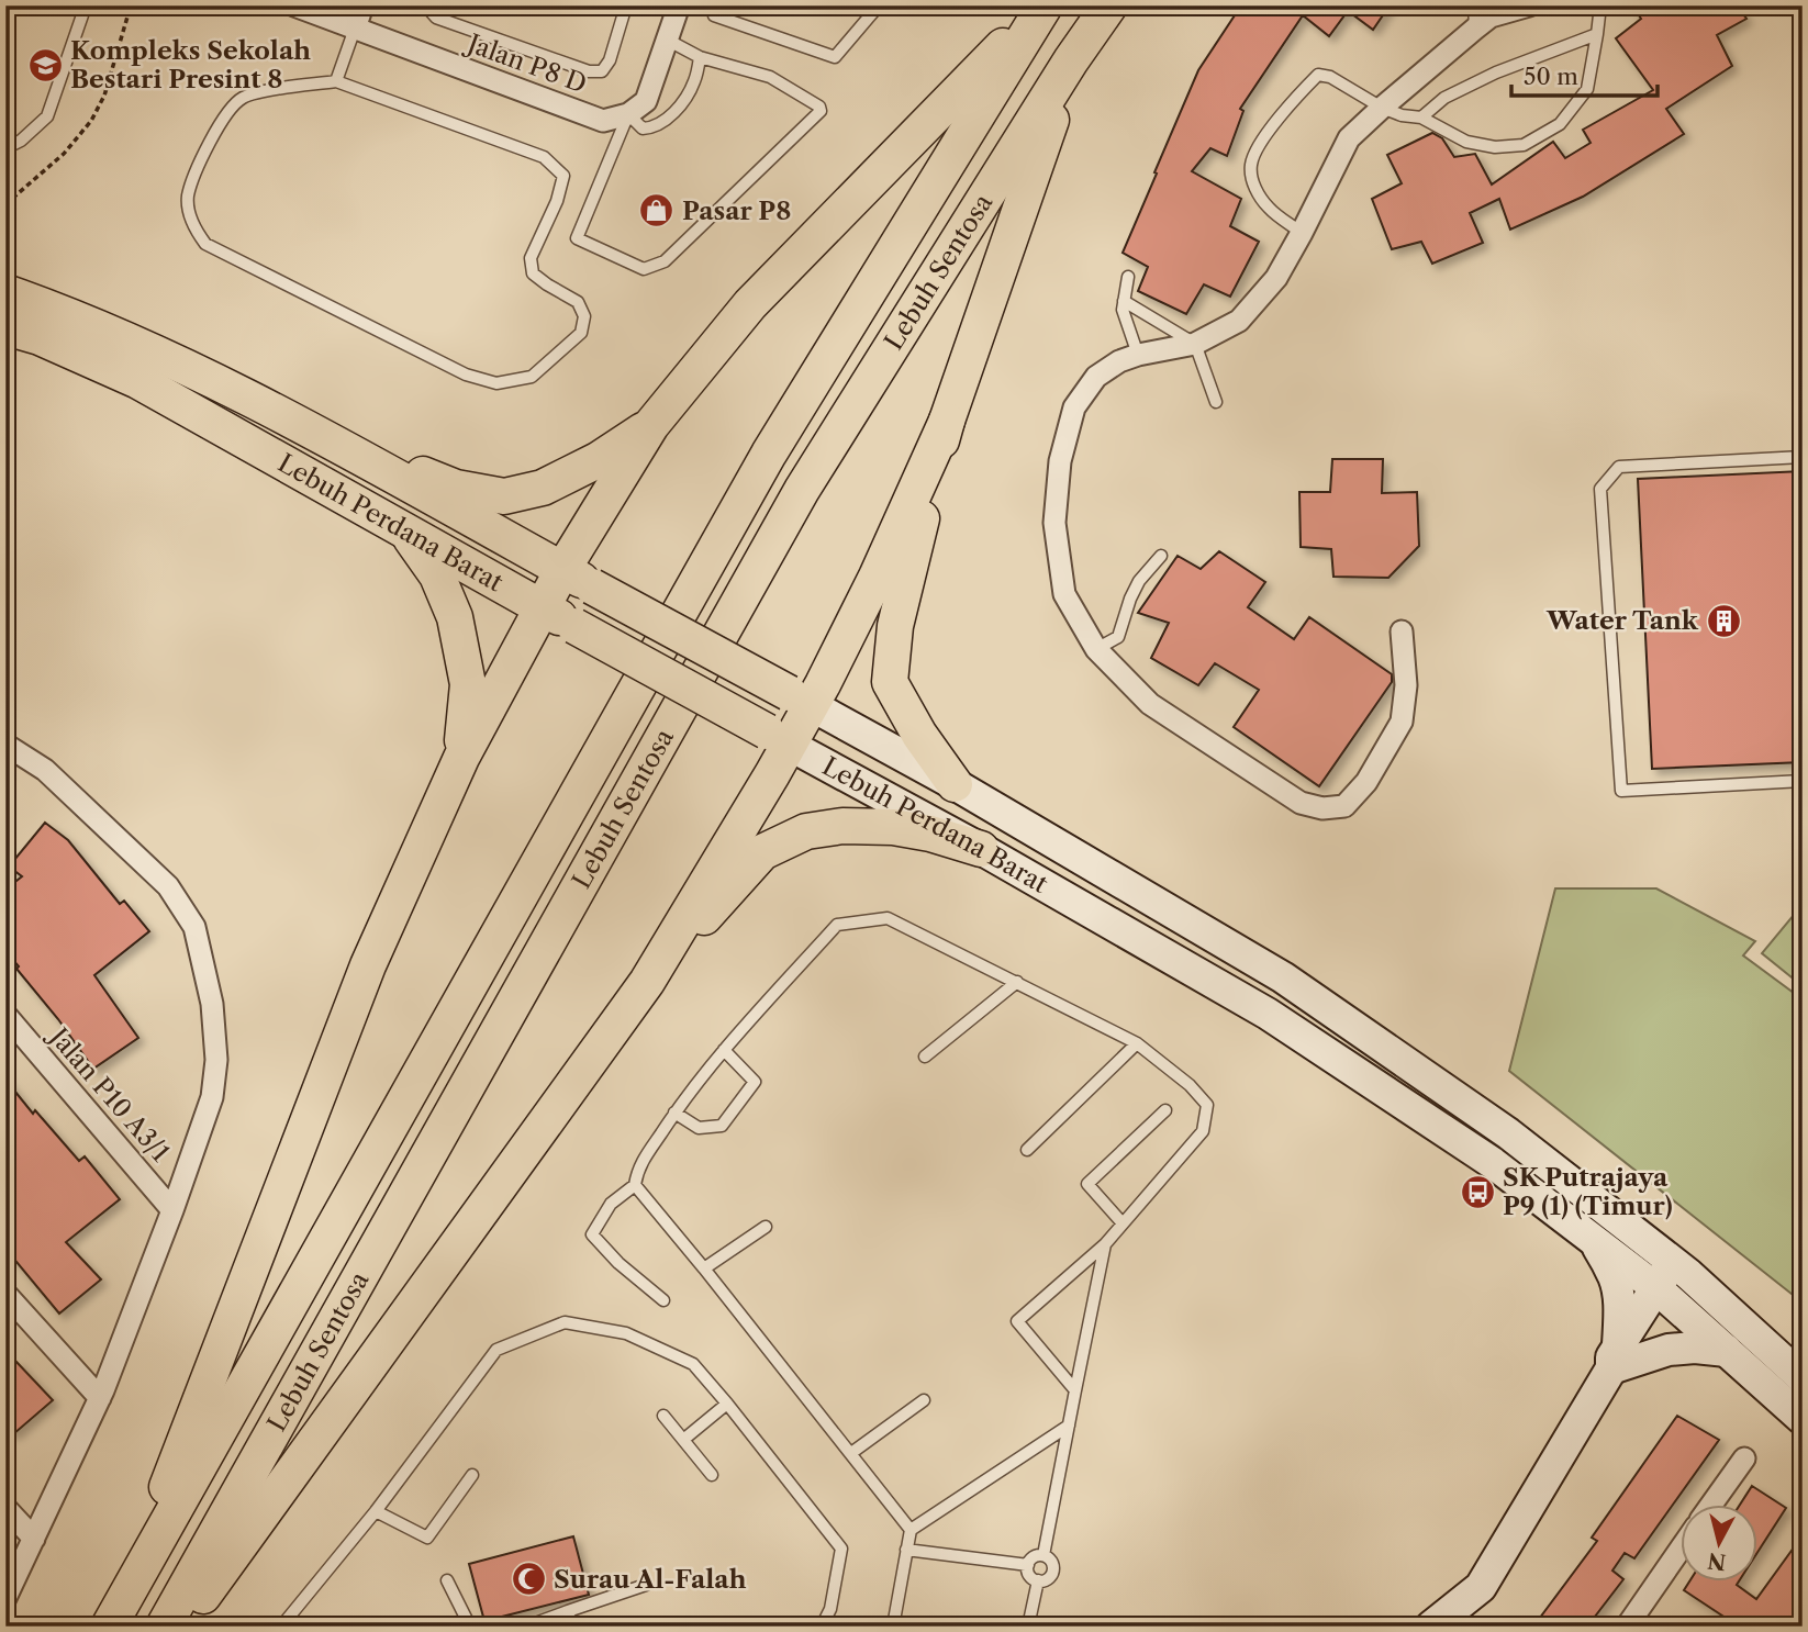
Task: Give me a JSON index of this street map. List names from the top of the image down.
{
  "streets": {
    "main road": ["Lebuh Sentosa", "Lebuh Perdana Barat"],
    "street": ["Jalan P8 D", "Jalan P10 A3/1"]
  },
  "places": {
    "school or university": ["Kompleks Sekolah Bestari Presint 8"],
    "shop": ["Pasar P8"],
    "building": ["Water Tank"],
    "bus stop": ["SK Putrajaya P9 (1) (Timur)"],
    "mosque": ["Surau Al-Falah"]
  },
  "scale_bar": "50 m",
  "north": "bottom"
}
